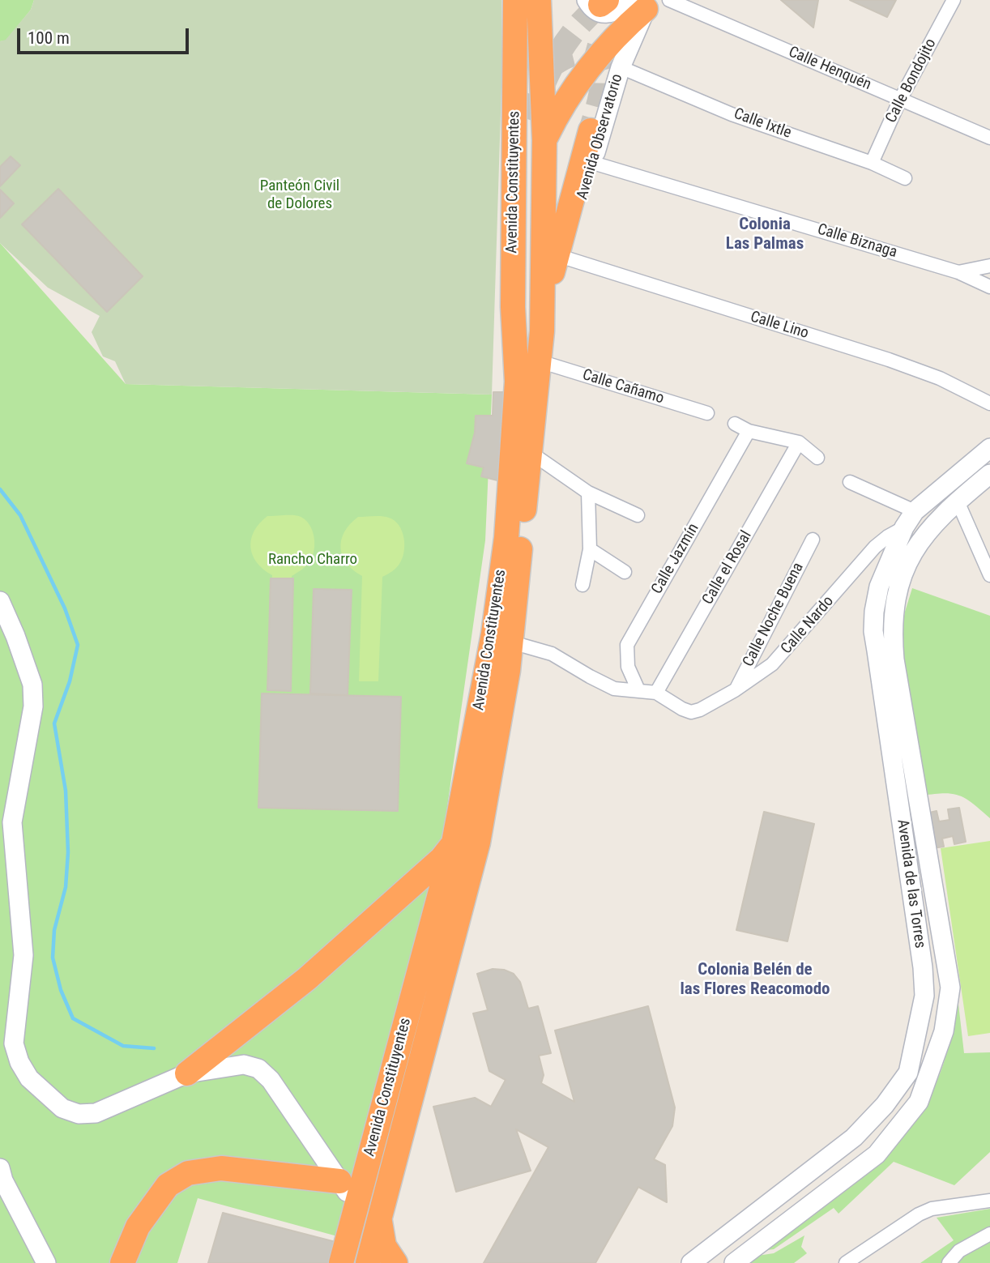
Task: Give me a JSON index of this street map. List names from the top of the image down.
{
  "streets": {
    "highway": ["Avenida Constituyentes"],
    "street": [
      "Calle Henquén",
      "Calle Bondojito",
      "Calle Ixtle",
      "Avenida Observatorio",
      "Calle Biznaga",
      "Calle Lino",
      "Calle Cañamo",
      "Calle Jazmín",
      "Calle el Rosal",
      "Calle Noche Buena",
      "Calle Nardo",
      "Avenida de las Torres"
    ]
  },
  "crossings": [
    ["Calle Henquén", "Calle Bondojito"],
    ["Calle Bondojito", "Calle Ixtle"],
    ["Calle Ixtle", "Avenida Observatorio"],
    ["Avenida Observatorio", "Calle Biznaga"],
    ["Avenida Observatorio", "Calle Lino"],
    ["Avenida Constituyentes", "Calle Cañamo"],
    ["Calle el Rosal", "Calle Nardo"],
    ["Calle Noche Buena", "Calle Nardo"],
    ["Calle Nardo", "Avenida de las Torres"]
  ],
  "districts": ["Colonia Las Palmas", "Colonia Belén de las Flores Reacomodo"],
  "parks": ["Panteón Civil de Dolores", "Rancho Charro"],
  "scale_bar": "100 m"
}
